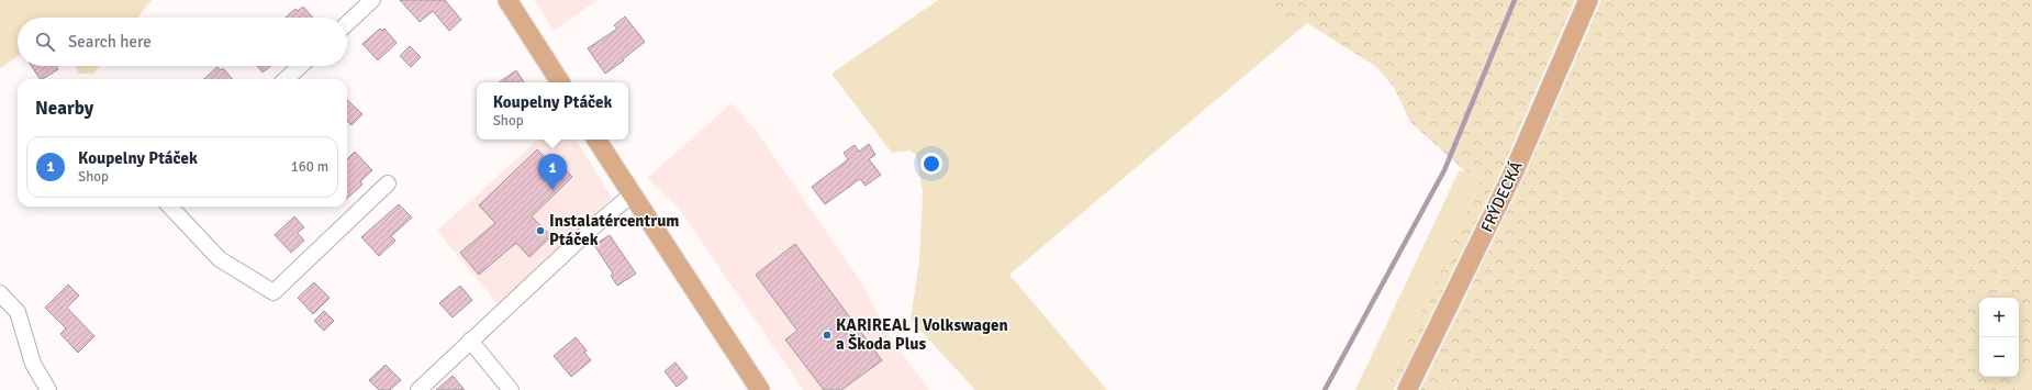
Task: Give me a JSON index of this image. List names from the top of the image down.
{
  "streets": {
    "main road": ["FRÝDECKÁ"]
  },
  "places": ["Instalatércentrum Ptáček", "KARIREAL | Volkswagen a Škoda Plus"],
  "page": {
    "search": "Search here",
    "heading": "Nearby",
    "popup": ["Koupelny Ptáček", "Shop"],
    "list": [
      {
        "mark": "1",
        "name": "Koupelny Ptáček",
        "note": "Shop",
        "value": "160 m"
      }
    ],
    "pins": "1",
    "map_buttons": ["+", "−"]
  }
}
